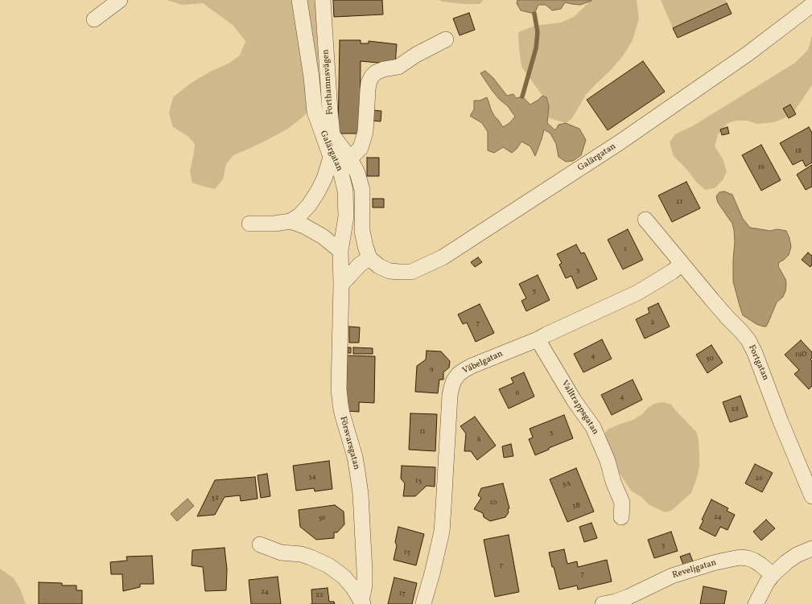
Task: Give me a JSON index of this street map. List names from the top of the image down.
{
  "streets": {
    "street": [
      "Forthamnsvägen",
      "Galärgatan",
      "Väbelgatan",
      "Fortgatan",
      "Valltrappsgatan",
      "Försvarsgatan",
      "Reveljgatan"
    ]
  },
  "crossings": [
    ["Forthamnsvägen", "Galärgatan"],
    ["Galärgatan", "Försvarsgatan"],
    ["Väbelgatan", "Fortgatan"],
    ["Väbelgatan", "Valltrappsgatan"]
  ],
  "house_numbers": [
    "18",
    "16",
    "21",
    "1",
    "3",
    "5",
    "2",
    "7",
    "19D",
    "4",
    "30",
    "9",
    "6",
    "4",
    "28",
    "11",
    "3",
    "8",
    "34",
    "26",
    "13",
    "5A",
    "32",
    "10",
    "5B",
    "24",
    "36",
    "3",
    "15",
    "7",
    "7",
    "24",
    "17",
    "22"
  ]
}
